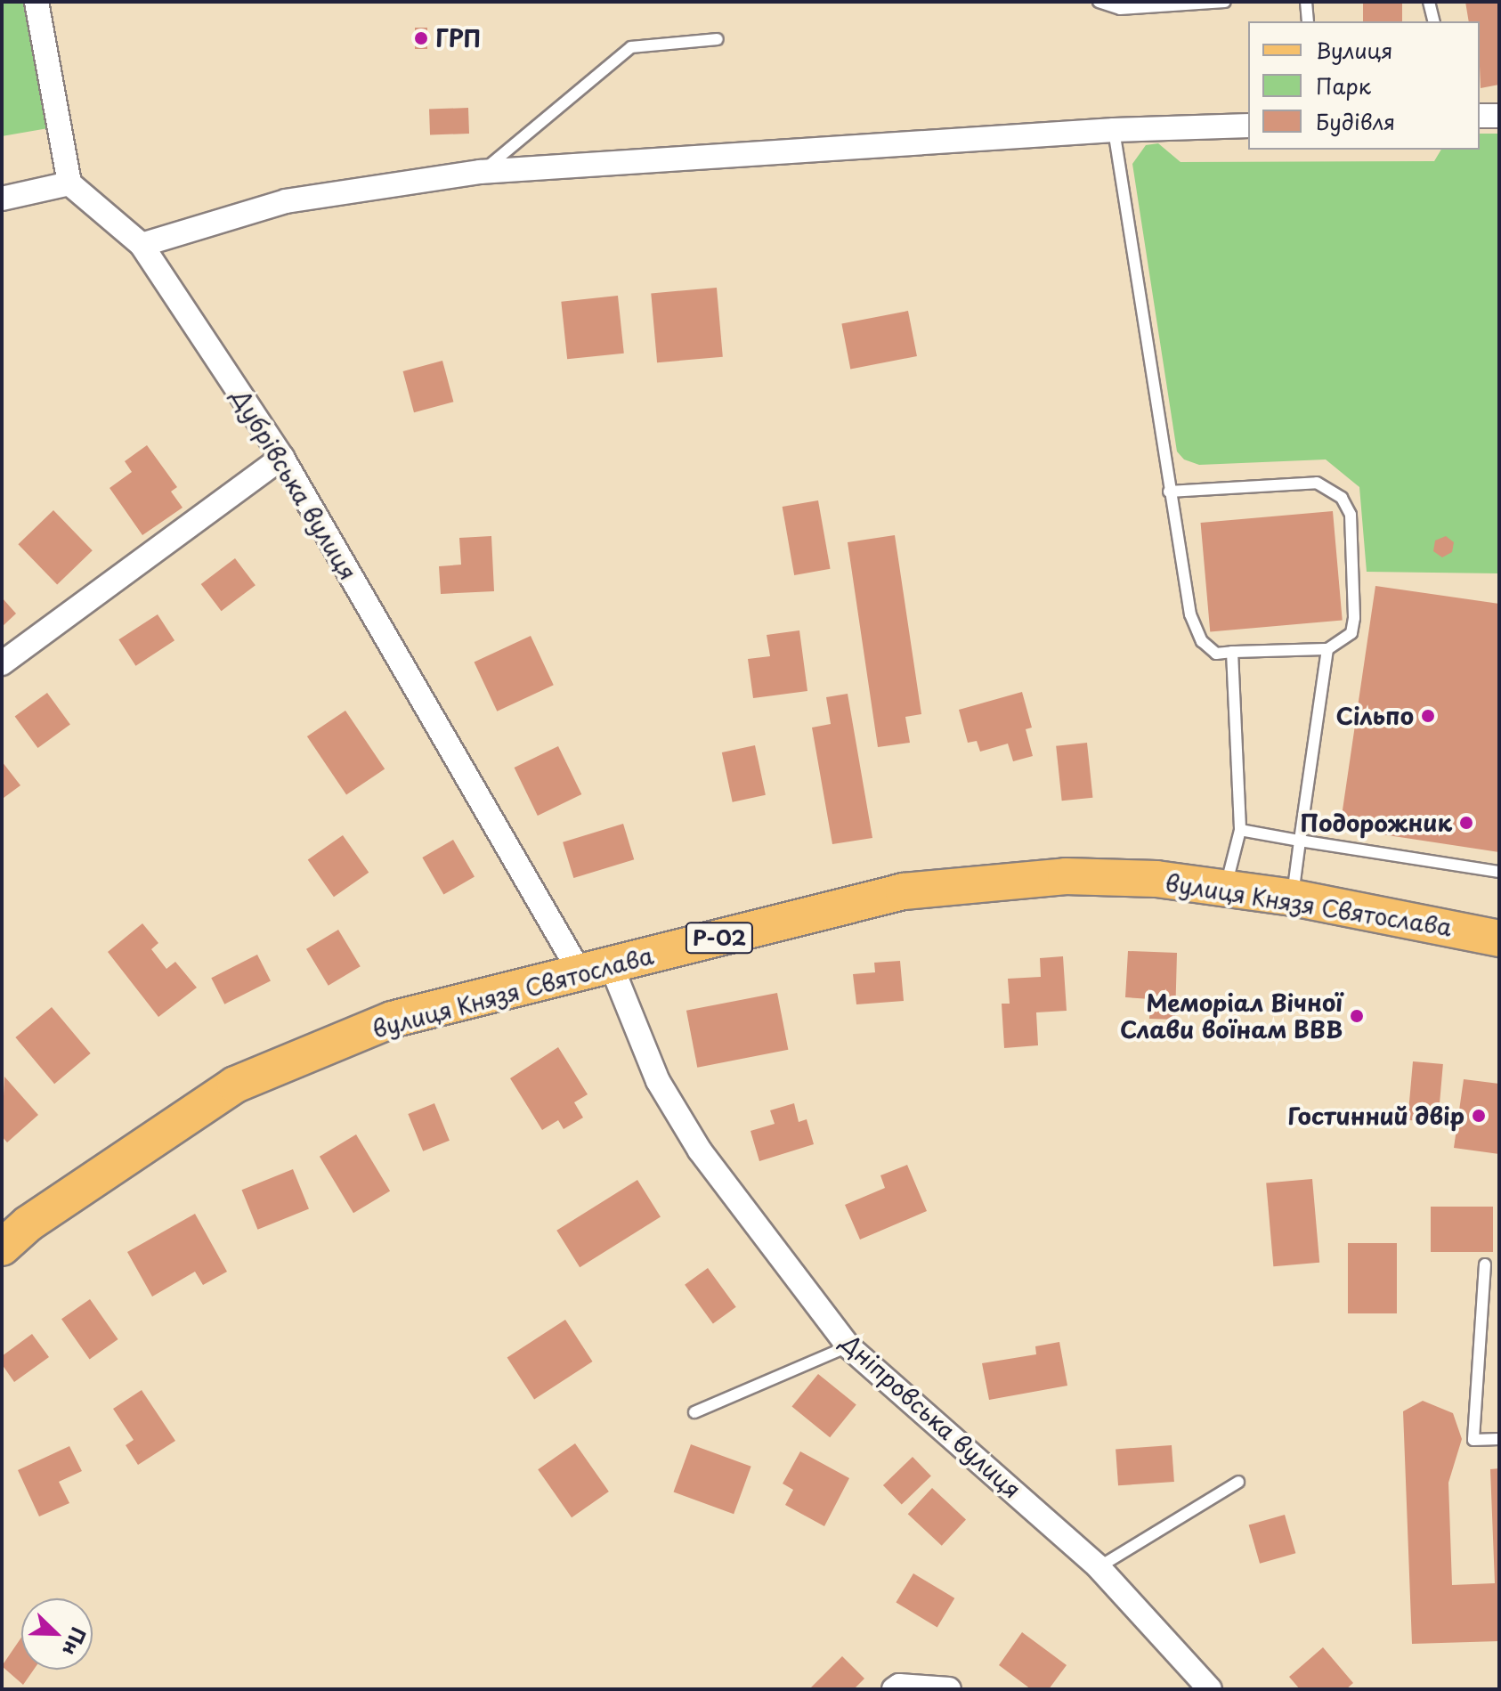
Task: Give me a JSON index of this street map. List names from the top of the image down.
{
  "streets": {
    "main road": ["вулиця Князя Святослава", "Р-02"],
    "street": ["Дубрівська вулиця", "Дніпровська вулиця"]
  },
  "crossings": [
    ["Дубрівська вулиця", "вулиця Князя Святослава"],
    ["Дубрівська вулиця", "Дніпровська вулиця"],
    ["вулиця Князя Святослава", "Дніпровська вулиця"]
  ],
  "places": [
    "ГРП",
    "Сільпо",
    "Подорожник",
    "Меморіал Вічної Слави воїнам ВВВ",
    "Гостинний двір"
  ],
  "legend": ["Вулиця", "Парк", "Будівля"],
  "north": "bottom right"
}
